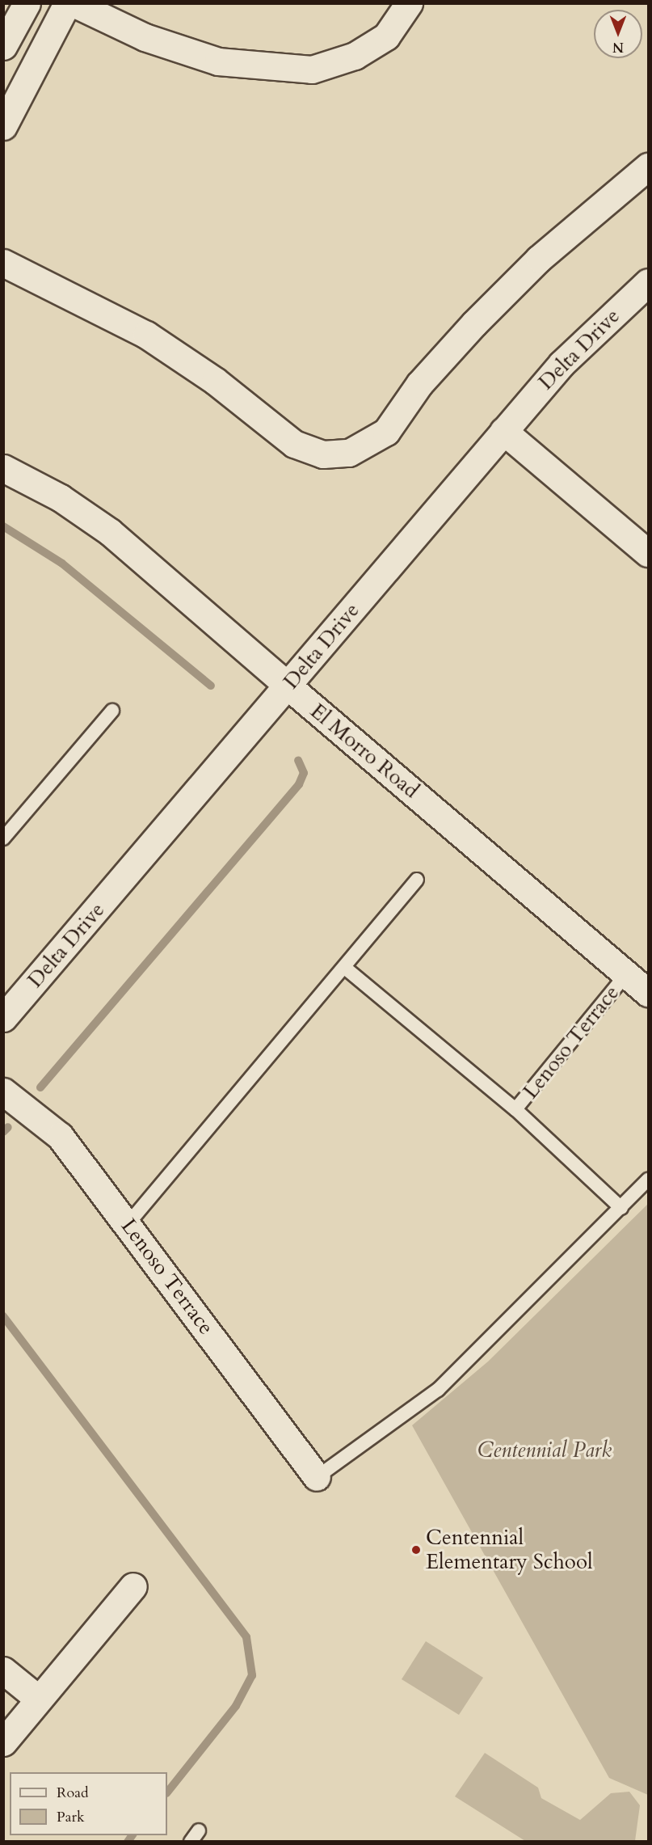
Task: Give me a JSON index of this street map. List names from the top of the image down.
{
  "streets": {
    "street": ["Delta Drive", "El Morro Road", "Lenoso Terrace"]
  },
  "crossings": [
    ["Delta Drive", "El Morro Road"],
    ["El Morro Road", "Lenoso Terrace"]
  ],
  "parks": ["Centennial Park"],
  "places": ["Centennial Elementary School"],
  "legend": ["Road", "Park"],
  "north": "bottom"
}
